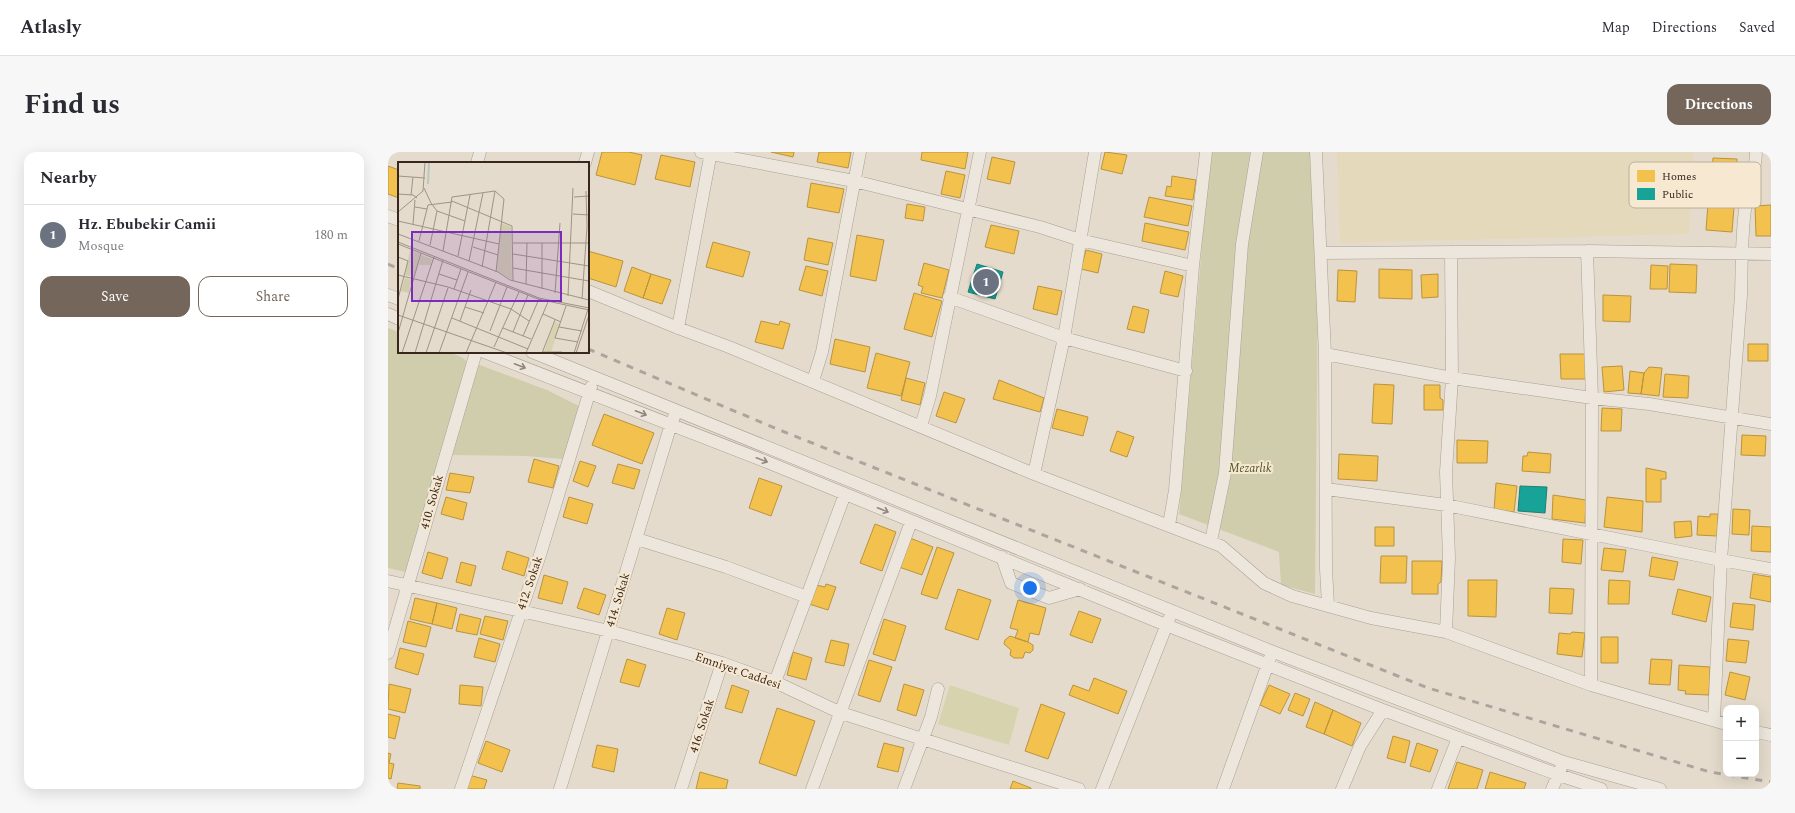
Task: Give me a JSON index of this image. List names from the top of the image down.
{
  "streets": {
    "street": [
      "410. Sokak",
      "412. Sokak",
      "414. Sokak",
      "Emniyet Caddesi",
      "416. Sokak"
    ]
  },
  "crossings": [
    ["410. Sokak", "Emniyet Caddesi"],
    ["412. Sokak", "Emniyet Caddesi"],
    ["414. Sokak", "Emniyet Caddesi"],
    ["Emniyet Caddesi", "416. Sokak"]
  ],
  "parks": ["Mezarlık"],
  "legend": ["Homes", "Public"],
  "page": {
    "header": "Atlasly",
    "nav": ["Map", "Directions", "Saved"],
    "title": "Find us",
    "buttons": [
      "Directions",
      ["Save", "Share"]
    ],
    "heading": "Nearby",
    "list": [
      {
        "mark": "1",
        "name": "Hz. Ebubekir Camii",
        "note": "Mosque",
        "value": "180 m"
      }
    ],
    "pins": "1",
    "map_buttons": ["+", "−"]
  }
}
